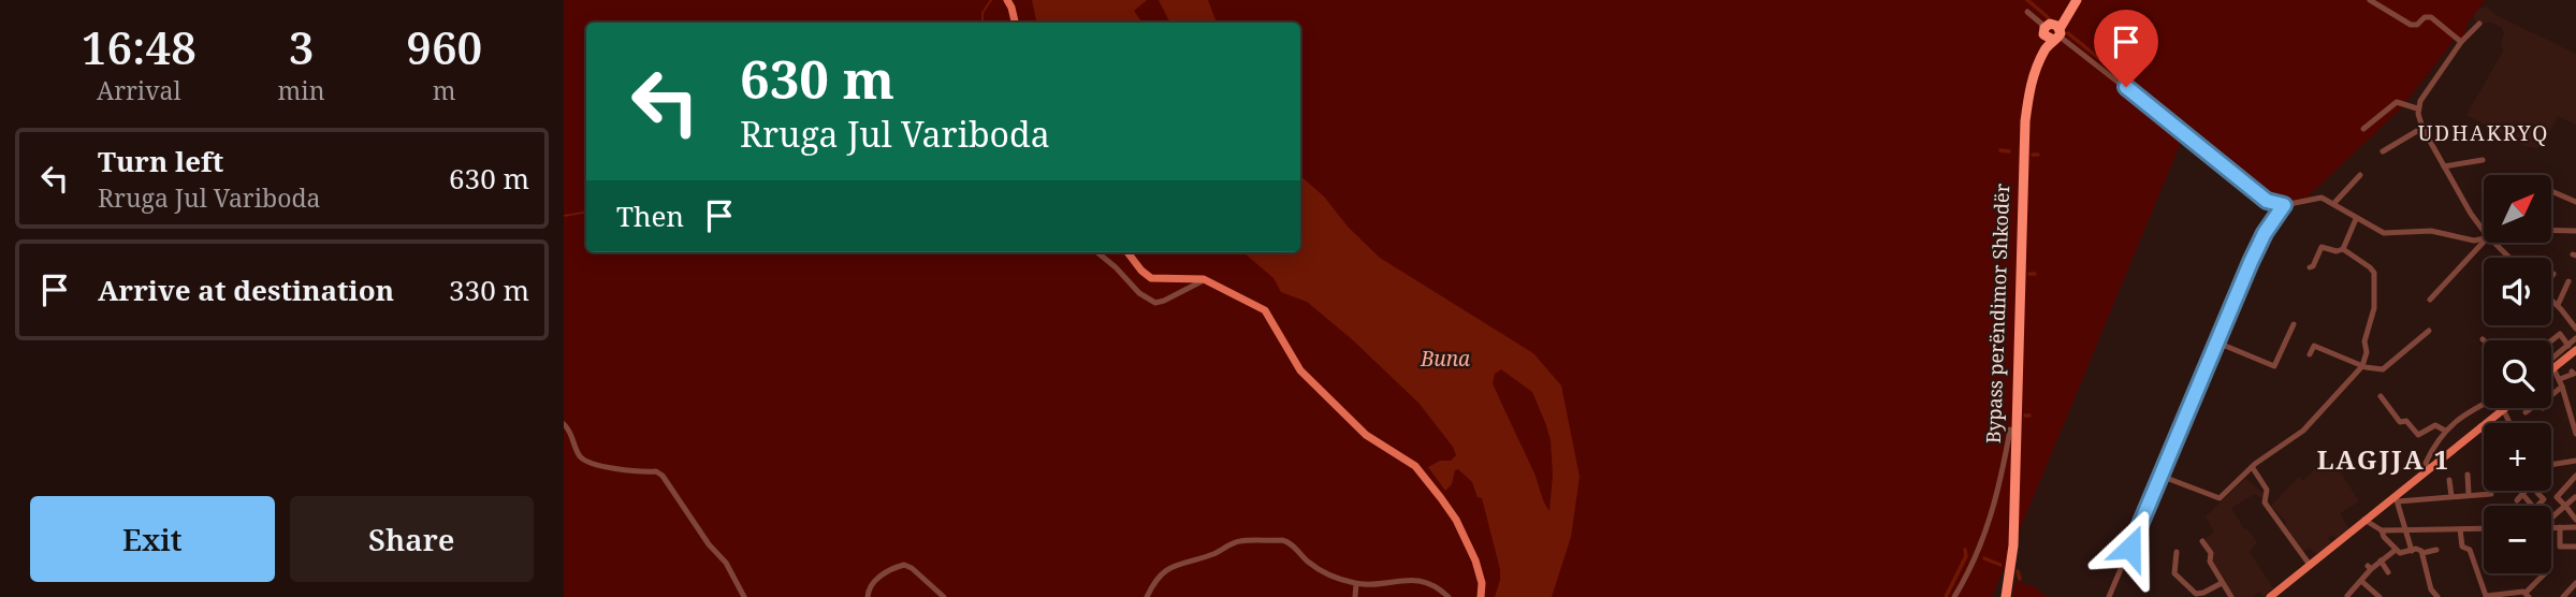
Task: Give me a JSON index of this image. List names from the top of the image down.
{
  "streets": {
    "highway": ["Bypass perëndimor Shkodër"]
  },
  "districts": ["UDHAKRYQ", "LAGJJA 1"],
  "water": ["Buna"],
  "north": "top right",
  "page": {
    "eta": [
      "16:48",
      "Arrival",
      "3",
      "min",
      "960",
      "m"
    ],
    "turn": ["630 m", "Rruga Jul Variboda"],
    "list": [
      {
        "name": "Turn left",
        "note": "Rruga Jul Variboda",
        "value": "630 m"
      },
      {
        "name": "Arrive at destination",
        "value": "330 m"
      }
    ],
    "map_buttons": ["+", "−"],
    "then": "Then",
    "buttons": ["Exit", "Share"]
  }
}
